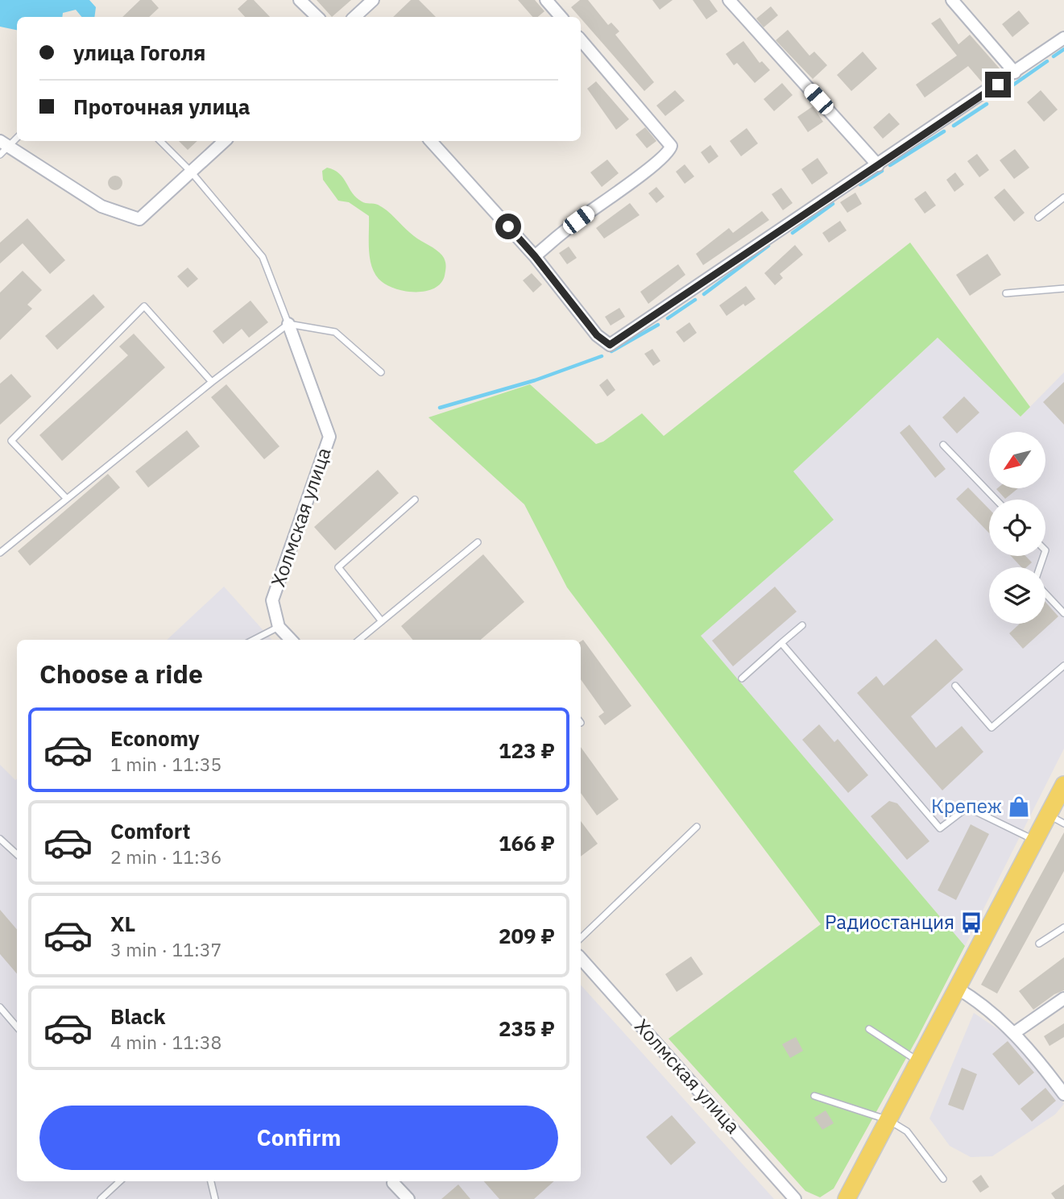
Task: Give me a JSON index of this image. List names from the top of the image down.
{
  "streets": {
    "street": ["Холмская улица"]
  },
  "places": {
    "shop": ["Крепеж"],
    "bus stop": ["Радиостанция"]
  },
  "north": "bottom left",
  "page": {
    "banner": ["улица Гоголя", "Проточная улица"],
    "heading": "Choose a ride",
    "list": [
      {
        "name": "Economy",
        "note": "1 min · 11:35",
        "value": "123 ₽"
      },
      {
        "name": "Comfort",
        "note": "2 min · 11:36",
        "value": "166 ₽"
      },
      {
        "name": "XL",
        "note": "3 min · 11:37",
        "value": "209 ₽"
      },
      {
        "name": "Black",
        "note": "4 min · 11:38",
        "value": "235 ₽"
      }
    ],
    "buttons": "Confirm"
  }
}
